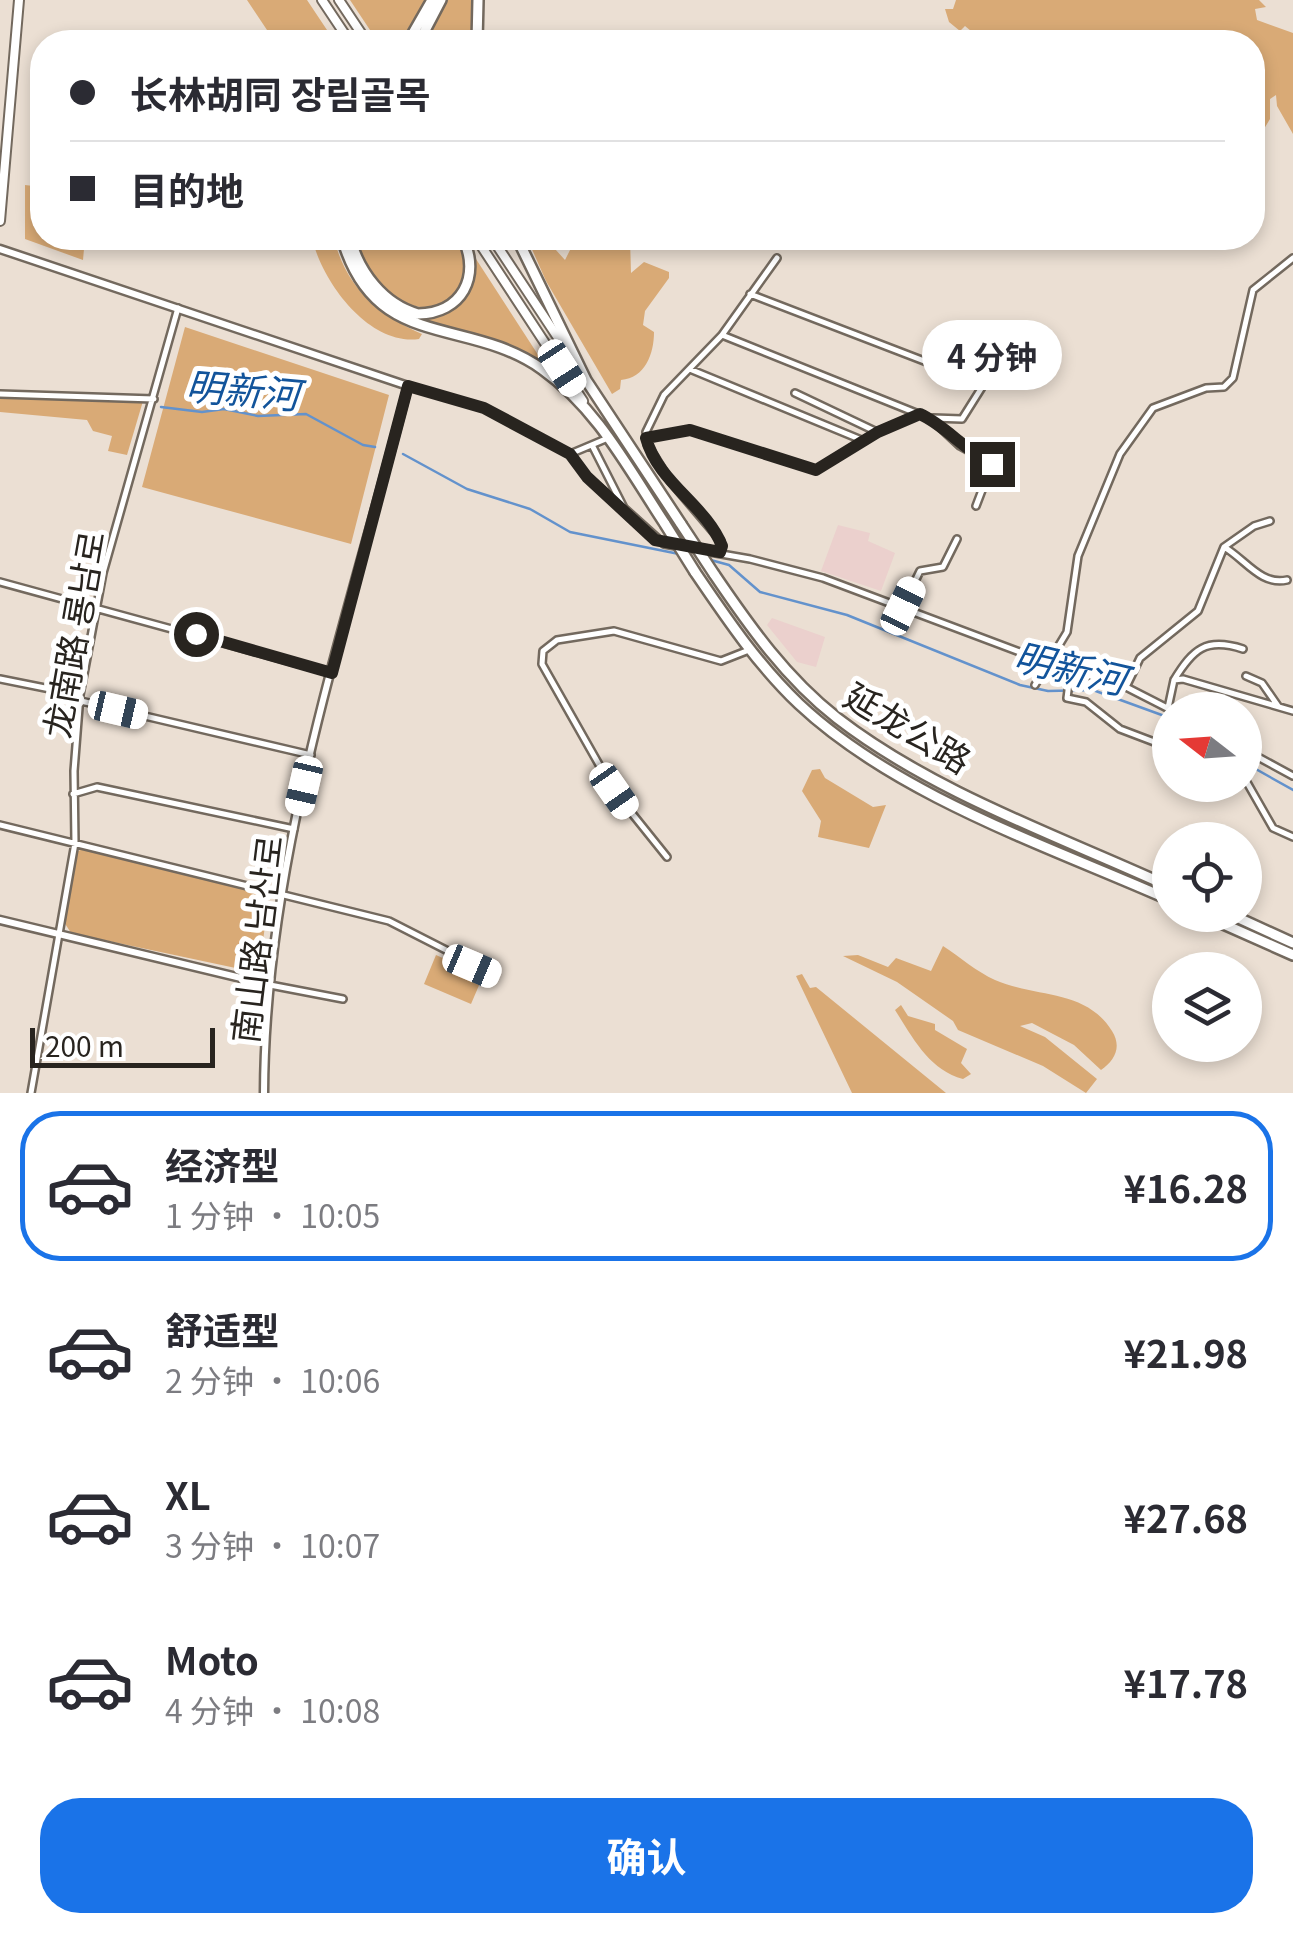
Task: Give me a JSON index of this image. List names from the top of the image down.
{
  "streets": {
    "highway": ["延龙公路"],
    "street": ["龙南路 룡남로", "南山路 남산로"]
  },
  "water": ["明新河"],
  "scale_bar": "200 m",
  "north": "left",
  "page": {
    "banner": ["长林胡同 장림골목", "目的地"],
    "bubble": "4 分钟",
    "scale": "200 m",
    "list": [
      {
        "name": "经济型",
        "note": "1 分钟 · 10:05",
        "value": "¥16.28"
      },
      {
        "name": "舒适型",
        "note": "2 分钟 · 10:06",
        "value": "¥21.98"
      },
      {
        "name": "XL",
        "note": "3 分钟 · 10:07",
        "value": "¥27.68"
      },
      {
        "name": "Moto",
        "note": "4 分钟 · 10:08",
        "value": "¥17.78"
      }
    ],
    "buttons": "确认"
  }
}
